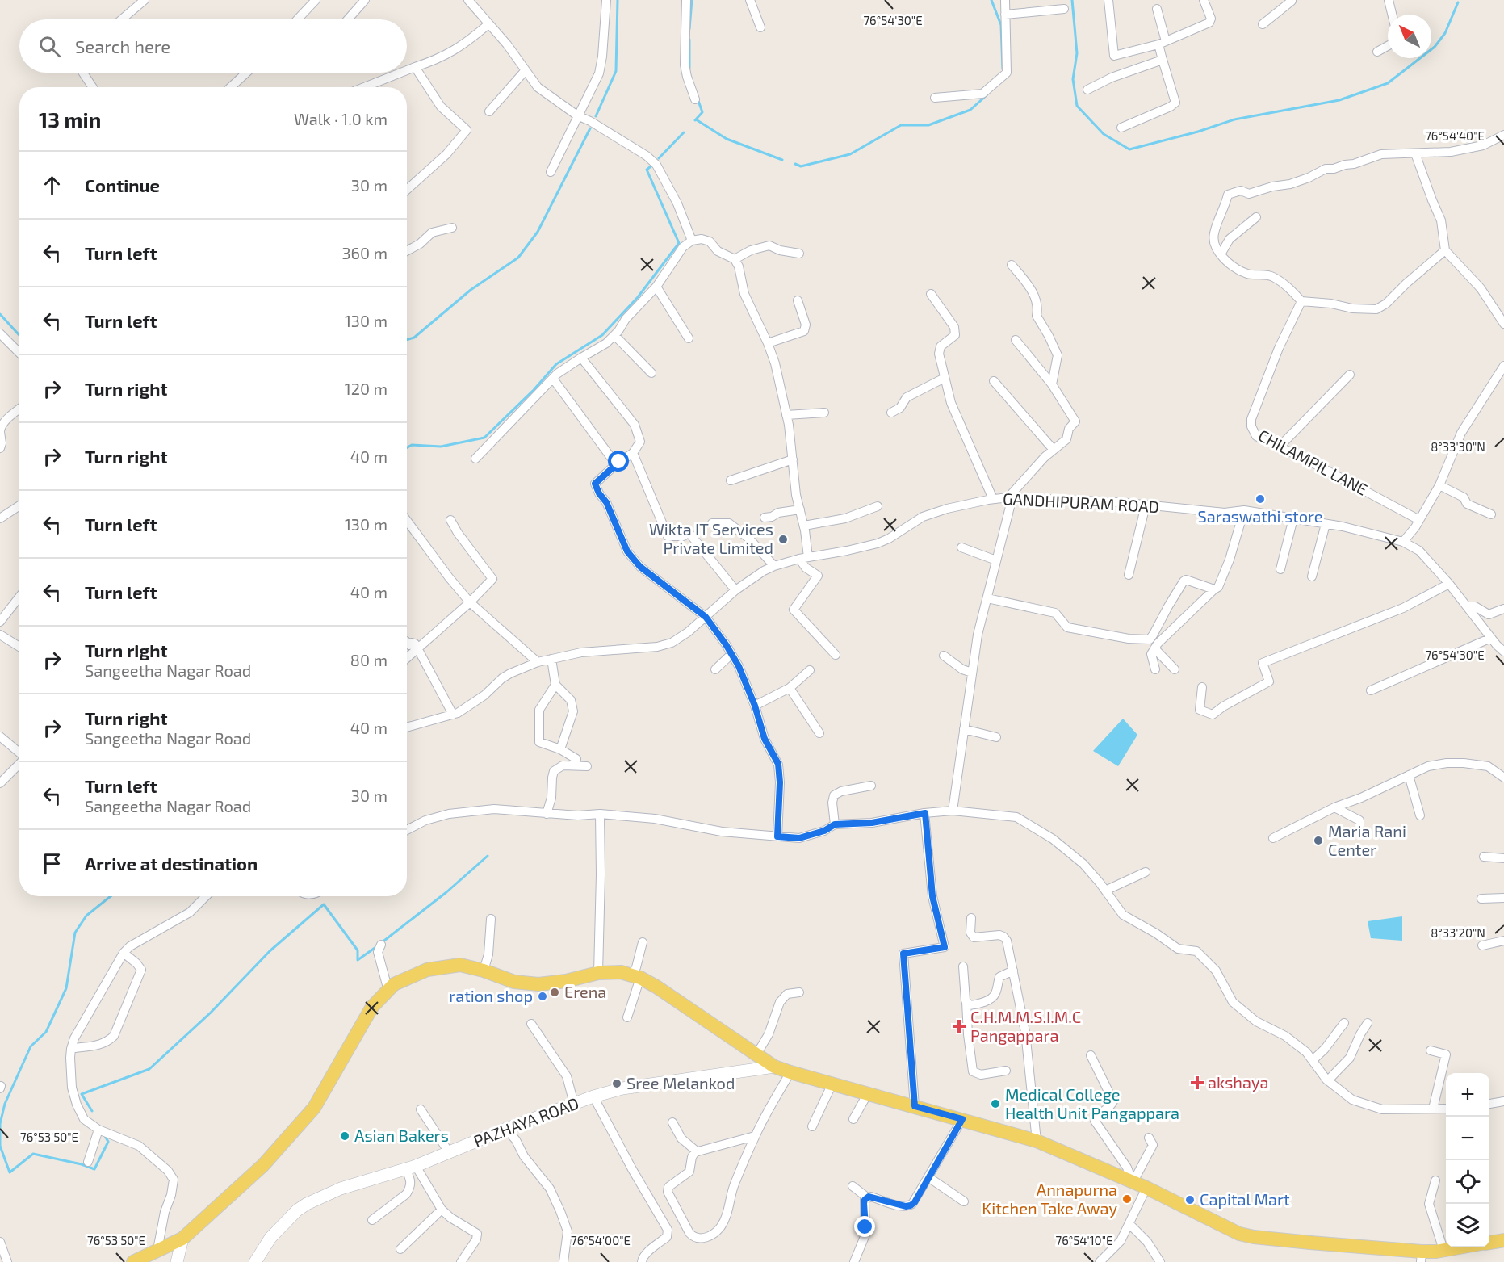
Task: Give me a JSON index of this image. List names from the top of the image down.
{
  "streets": {
    "street": ["CHILAMPIL LANE", "GANDHIPURAM ROAD", "PAZHAYA ROAD"]
  },
  "places": {
    "other": [
      "Saraswathi store",
      "Wikta IT Services Private Limited",
      "Maria Rani Center",
      "Erena",
      "ration shop",
      "Sree Melankod",
      "Medical College Health Unit Pangappara",
      "Asian Bakers",
      "Annapurna Kitchen Take Away",
      "Capital Mart"
    ],
    "health": ["C.H.M.M.S.I.M.C Pangappara", "akshaya"]
  },
  "north": "top left",
  "page": {
    "search": "Search here",
    "heading": ["13 min", "Walk · 1.0 km"],
    "list": [
      ["Continue", "30 m"],
      ["Turn left", "360 m"],
      ["Turn left", "130 m"],
      ["Turn right", "120 m"],
      ["Turn right", "40 m"],
      ["Turn left", "130 m"],
      ["Turn left", "40 m"],
      ["Turn right", "Sangeetha Nagar Road", "80 m"],
      ["Turn right", "Sangeetha Nagar Road", "40 m"],
      ["Turn left", "Sangeetha Nagar Road", "30 m"],
      "Arrive at destination"
    ],
    "map_buttons": ["+", "−"]
  },
  "coordinates": [
    "76°54'30\"E",
    "76°54'40\"E",
    "8°33'30\"N",
    "8°33'20\"N",
    "76°53'50\"E",
    "76°54'00\"E",
    "76°54'10\"E"
  ]
}
